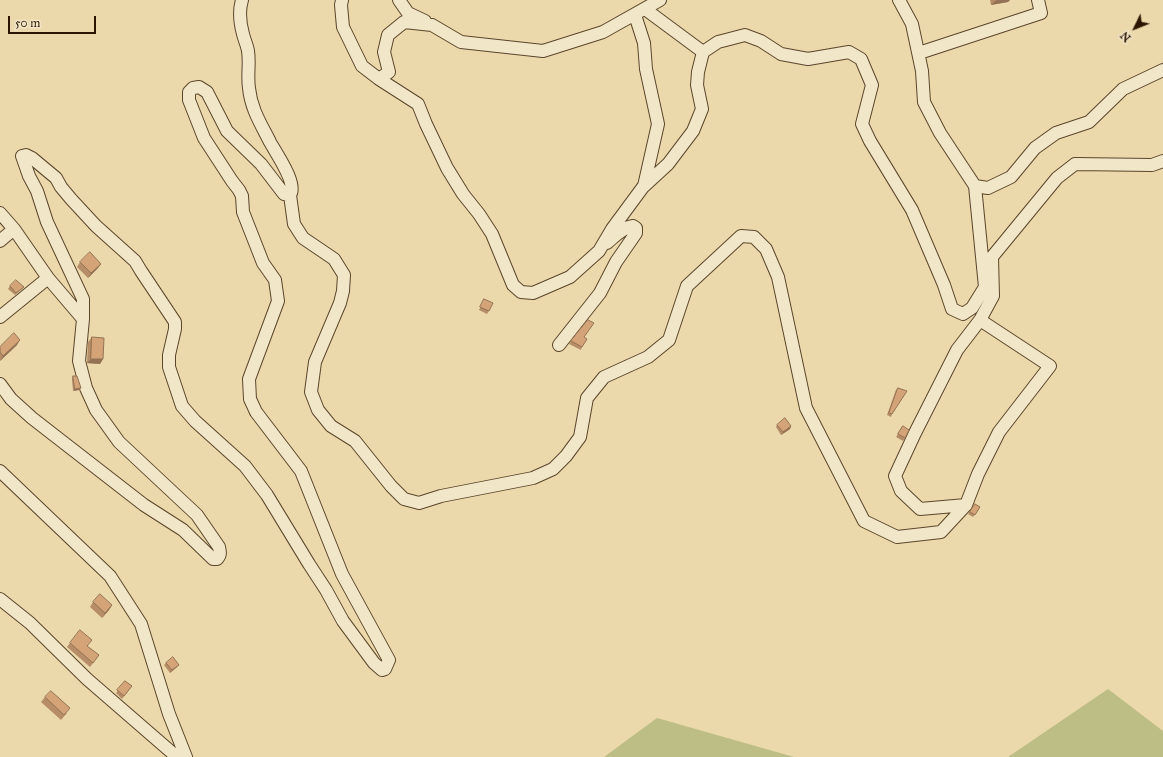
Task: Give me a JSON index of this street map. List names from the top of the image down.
{
  "scale_bar": "50 m",
  "north": "bottom left"
}
